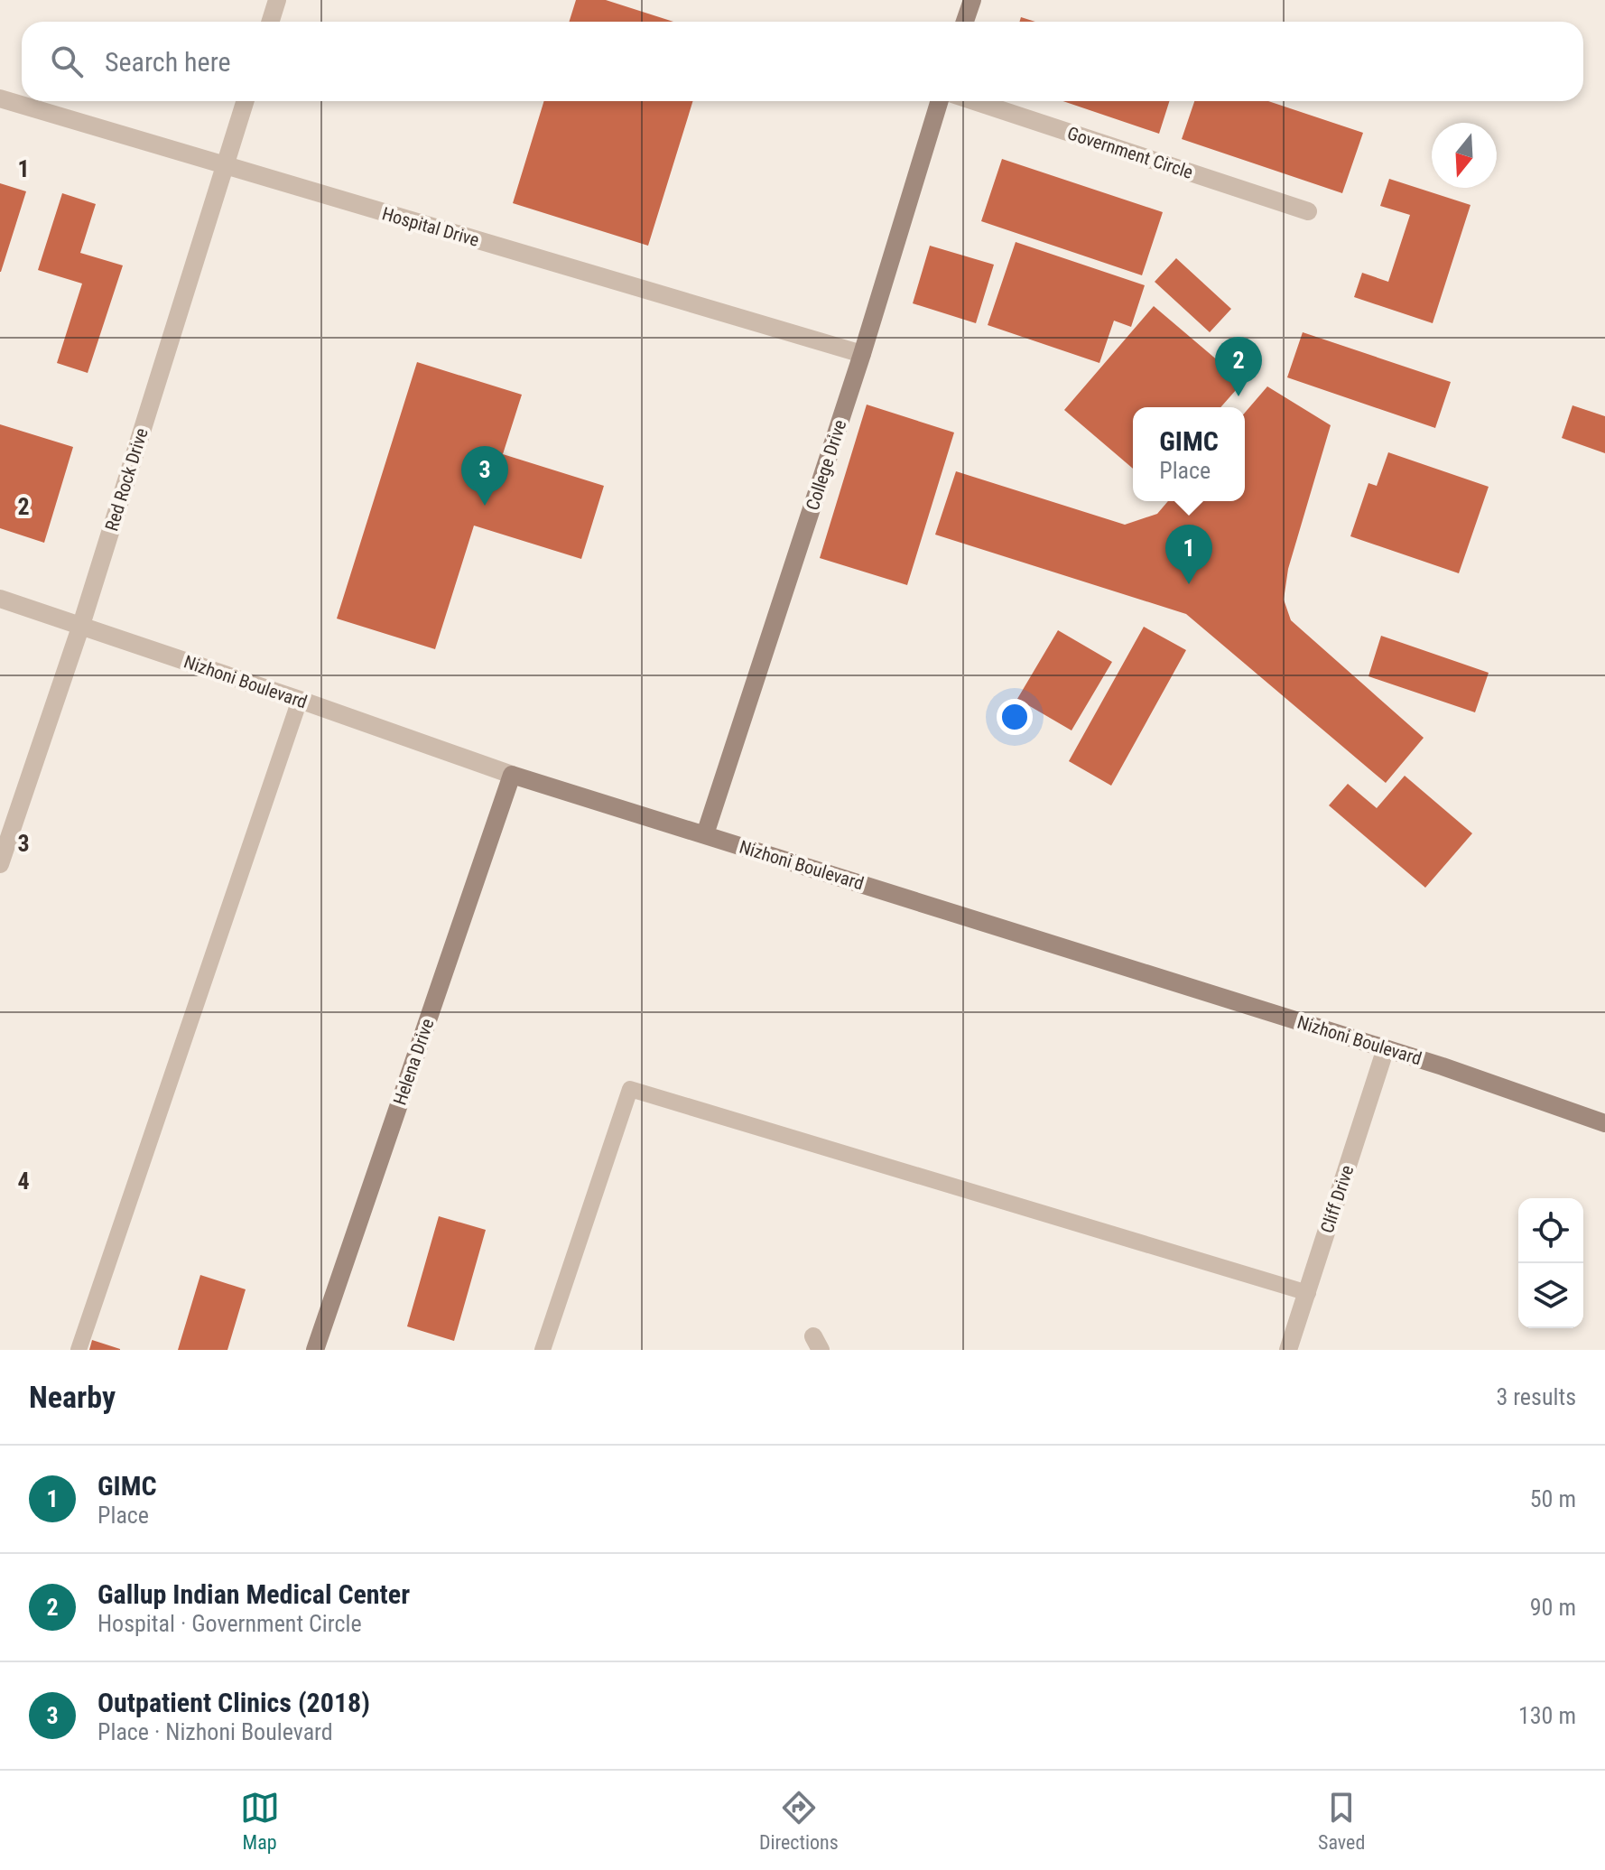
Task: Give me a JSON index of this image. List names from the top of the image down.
{
  "streets": {
    "main road": ["College Drive", "Nizhoni Boulevard", "Helena Drive"],
    "street": [
      "Government Circle",
      "Hospital Drive",
      "Red Rock Drive",
      "Cliff Drive"
    ]
  },
  "crossings": [
    ["Hospital Drive", "College Drive"],
    ["Hospital Drive", "Red Rock Drive"],
    ["College Drive", "Nizhoni Boulevard"],
    ["Red Rock Drive", "Nizhoni Boulevard"],
    ["Nizhoni Boulevard", "Helena Drive"],
    ["Nizhoni Boulevard", "Cliff Drive"]
  ],
  "north": "bottom",
  "page": {
    "search": "Search here",
    "pins": ["2", "3", "1"],
    "popup": ["GIMC", "Place"],
    "heading": ["Nearby", "3 results"],
    "list": [
      {
        "mark": "1",
        "name": "GIMC",
        "note": "Place",
        "value": "50 m"
      },
      {
        "mark": "2",
        "name": "Gallup Indian Medical Center",
        "note": "Hospital · Government Circle",
        "value": "90 m"
      },
      {
        "mark": "3",
        "name": "Outpatient Clinics (2018)",
        "note": "Place · Nizhoni Boulevard",
        "value": "130 m"
      }
    ],
    "nav": ["Map", "Directions", "Saved"]
  },
  "grid": {
    "rows": [
      "1",
      "2",
      "3",
      "4"
    ]
  }
}
